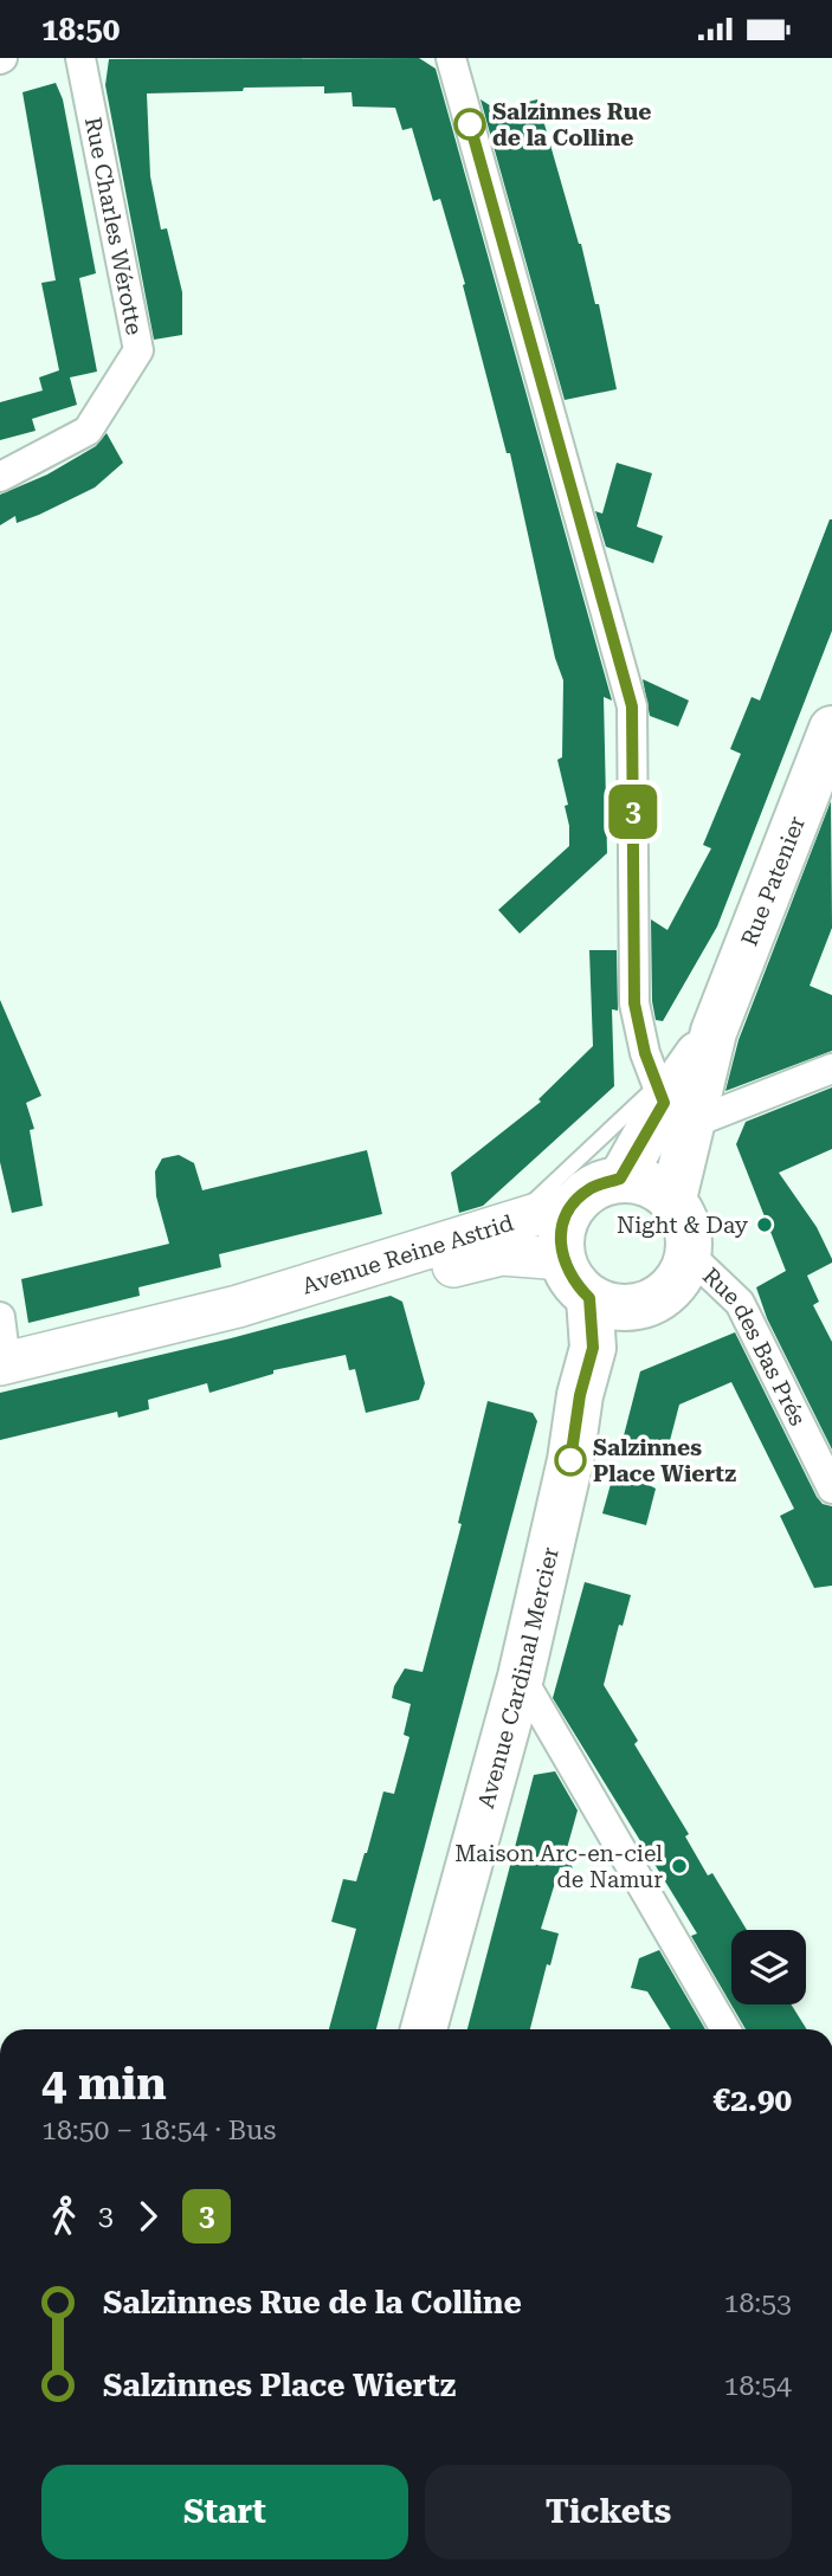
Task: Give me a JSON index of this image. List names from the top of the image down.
{
  "streets": {
    "main road": ["Rue Patenier", "Avenue Reine Astrid", "Avenue Cardinal Mercier"],
    "street": ["Rue Charles Wérotte", "Rue des Bas Prés"]
  },
  "crossings": [
    ["Rue Patenier", "Avenue Reine Astrid"],
    ["Rue Patenier", "Rue des Bas Prés"],
    ["Rue Patenier", "Avenue Cardinal Mercier"],
    ["Avenue Reine Astrid", "Rue des Bas Prés"],
    ["Avenue Reine Astrid", "Avenue Cardinal Mercier"],
    ["Rue des Bas Prés", "Avenue Cardinal Mercier"]
  ],
  "places": [
    "Salzinnes Rue de la Colline",
    "Night & Day",
    "Salzinnes Place Wiertz",
    "Maison Arc-en-ciel de Namur"
  ],
  "lines": ["bus line 3"],
  "page": {
    "status": "18:50",
    "on_map": "3",
    "heading": ["4 min", "18:50 – 18:54 · Bus", "€2.90"],
    "legs": ["3", "3"],
    "list": [
      {
        "name": "Salzinnes Rue de la Colline",
        "value": "18:53"
      },
      {
        "name": "Salzinnes Place Wiertz",
        "value": "18:54"
      }
    ],
    "buttons": ["Start", "Tickets"]
  }
}
